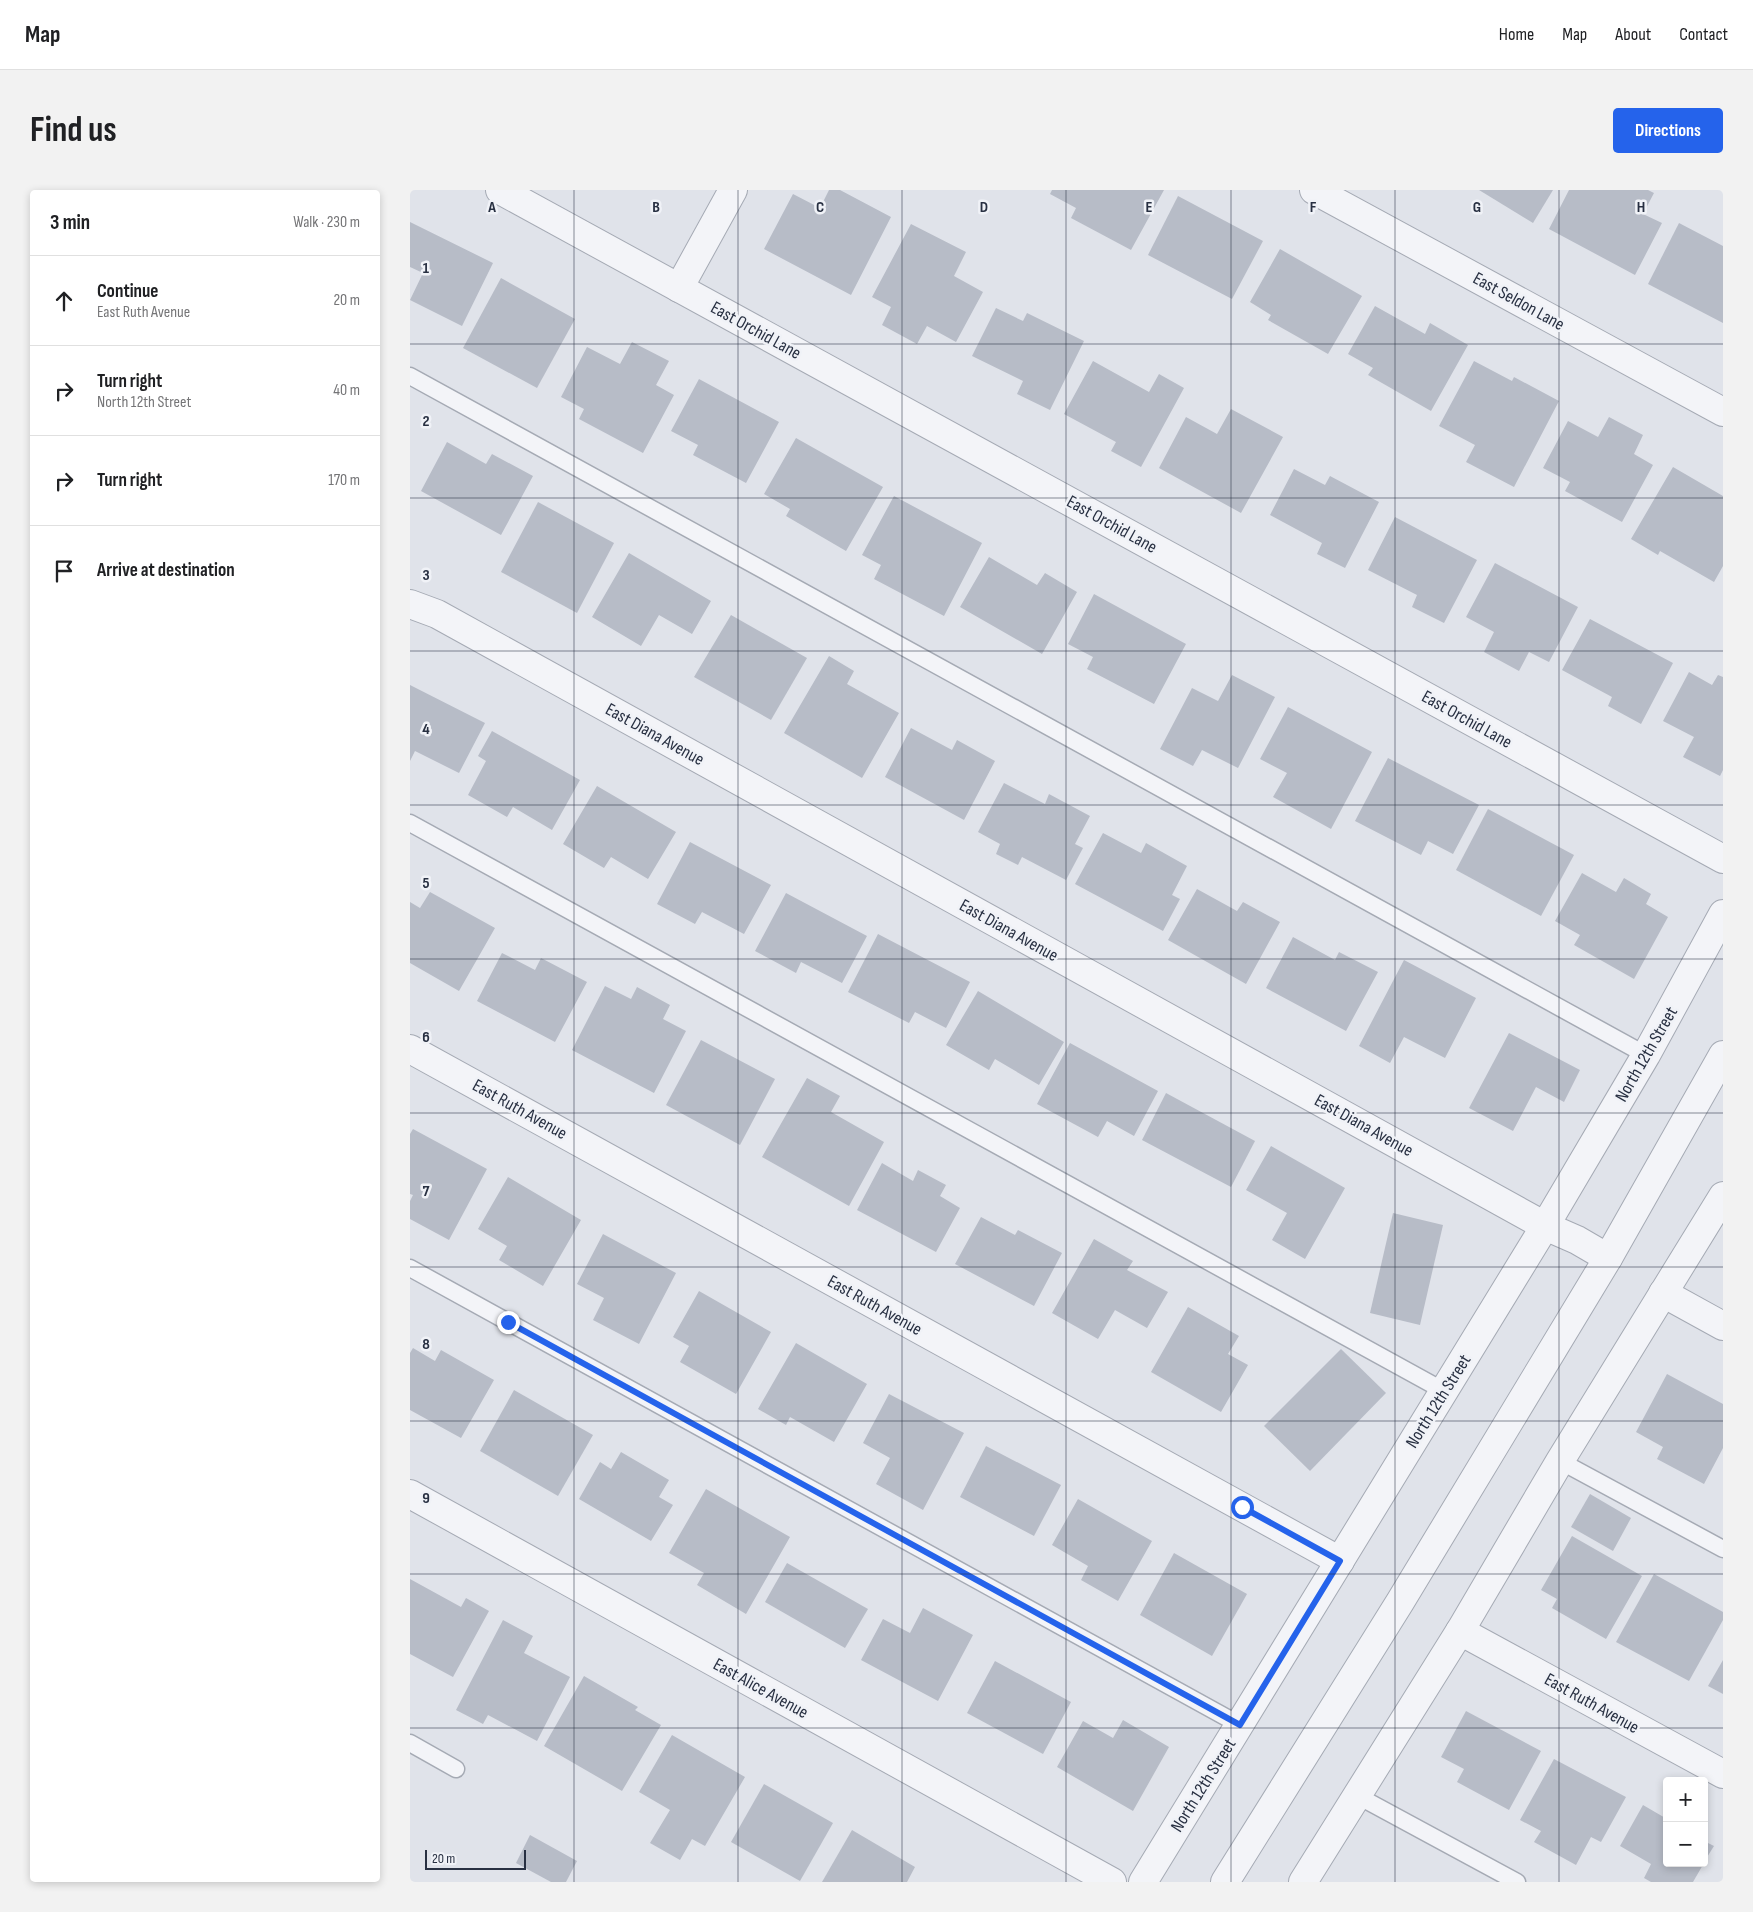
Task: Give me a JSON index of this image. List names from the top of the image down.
{
  "streets": {
    "street": [
      "East Seldon Lane",
      "East Orchid Lane",
      "East Diana Avenue",
      "North 12th Street",
      "East Ruth Avenue",
      "East Alice Avenue"
    ]
  },
  "crossings": [
    ["East Diana Avenue", "North 12th Street"],
    ["North 12th Street", "East Ruth Avenue"]
  ],
  "scale_bar": "20 m",
  "page": {
    "header": "Map",
    "nav": [
      "Home",
      "Map",
      "About",
      "Contact"
    ],
    "buttons": "Directions",
    "title": "Find us",
    "heading": ["3 min", "Walk · 230 m"],
    "list": [
      ["Continue", "East Ruth Avenue", "20 m"],
      ["Turn right", "North 12th Street", "40 m"],
      ["Turn right", "170 m"],
      "Arrive at destination"
    ],
    "map_buttons": ["+", "−"],
    "scale": "20 m"
  },
  "grid": {
    "columns": [
      "A",
      "B",
      "C",
      "D",
      "E",
      "F",
      "G",
      "H"
    ],
    "rows": [
      "1",
      "2",
      "3",
      "4",
      "5",
      "6",
      "7",
      "8",
      "9"
    ]
  }
}
